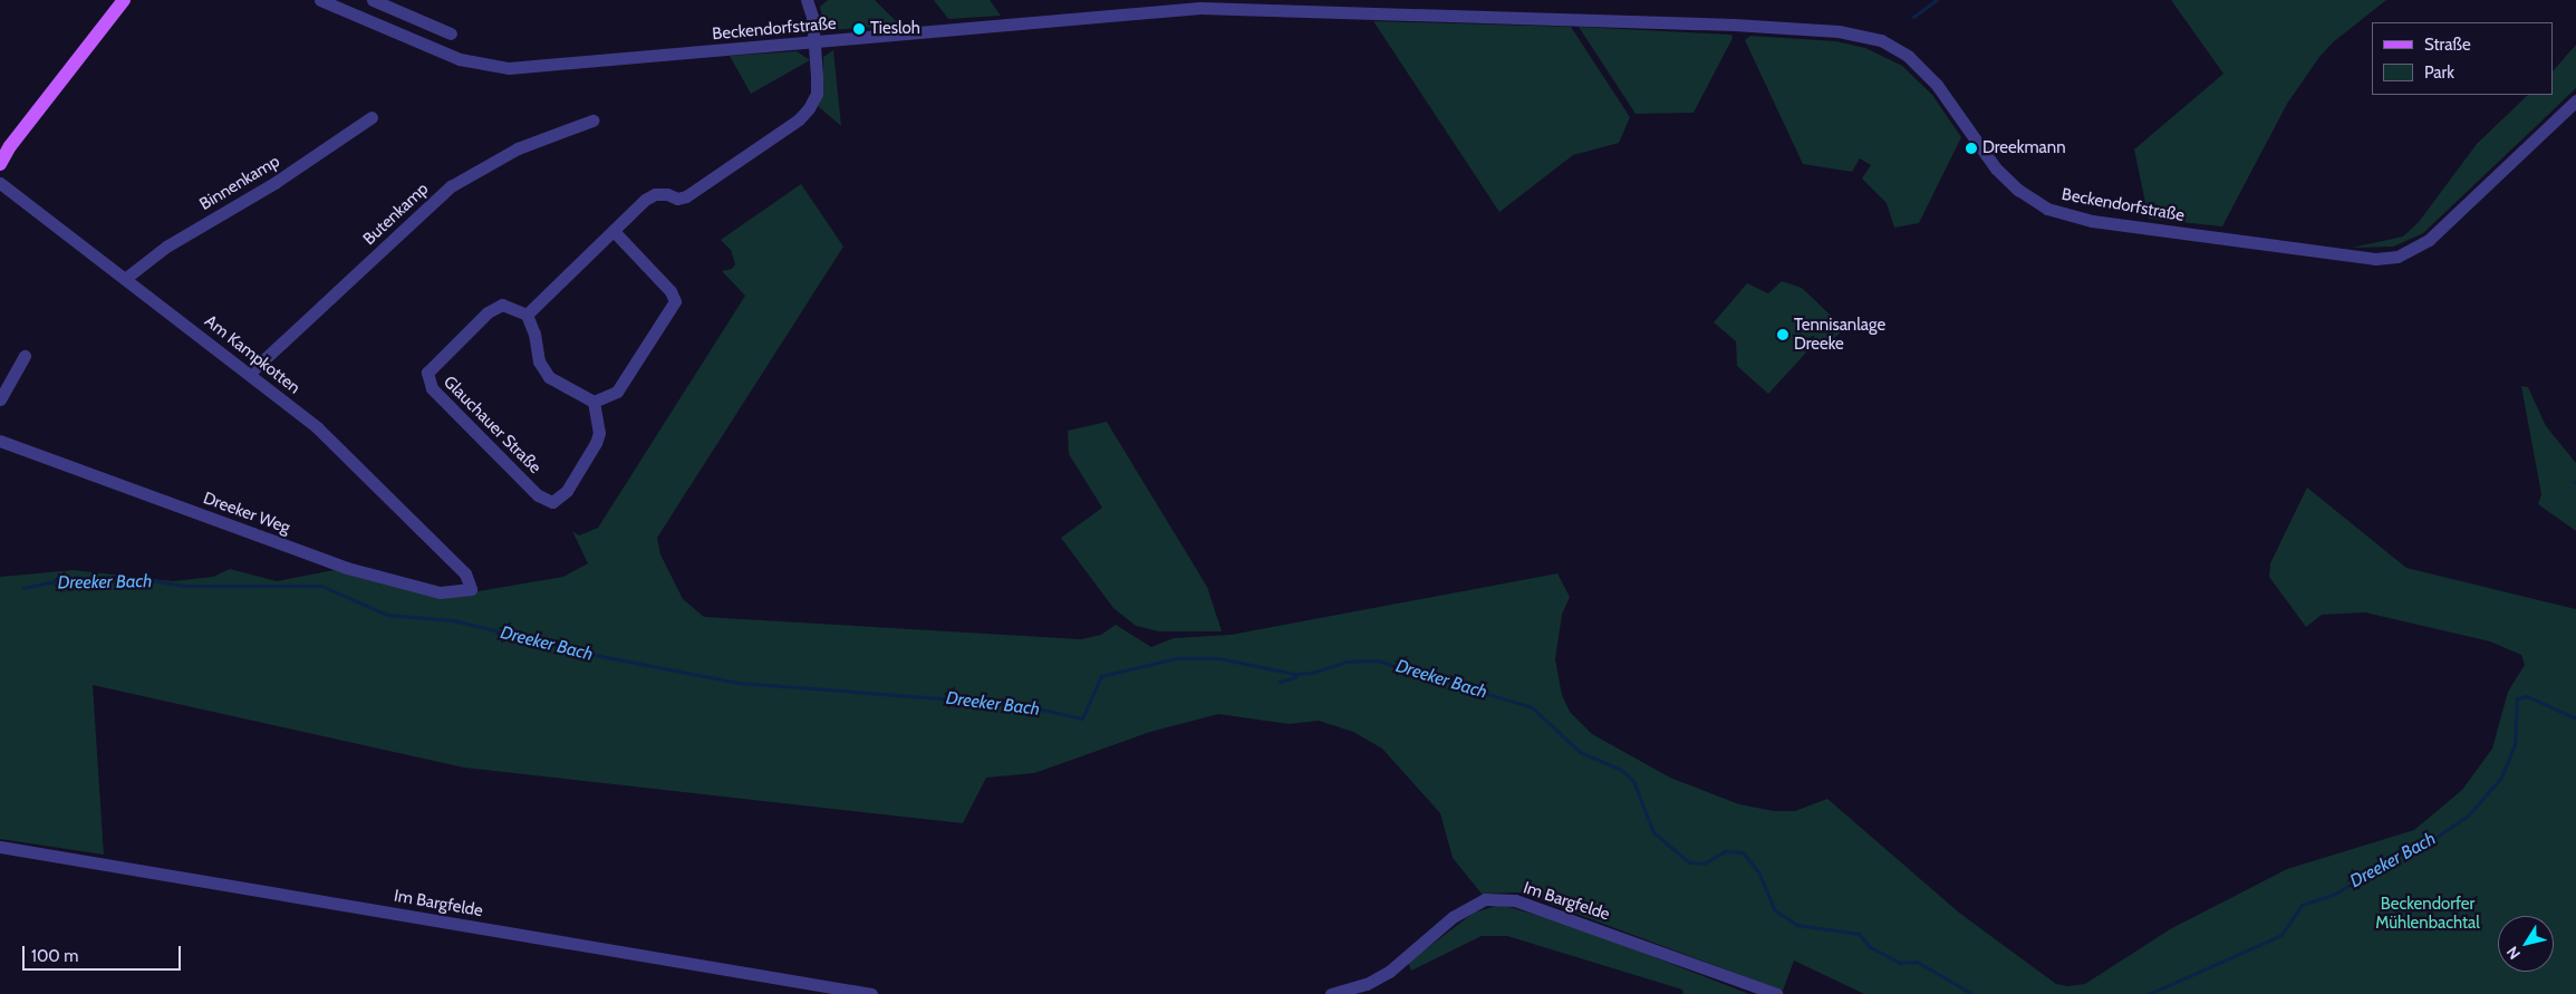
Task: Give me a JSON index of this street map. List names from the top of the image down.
{
  "streets": {
    "street": [
      "Beckendorfstraße",
      "Binnenkamp",
      "Butenkamp",
      "Am Kampkotten",
      "Glauchauer Straße",
      "Dreeker Weg",
      "Im Bargfelde"
    ]
  },
  "crossings": [
    ["Binnenkamp", "Am Kampkotten"],
    ["Butenkamp", "Am Kampkotten"],
    ["Am Kampkotten", "Dreeker Weg"]
  ],
  "water": ["Dreeker Bach"],
  "parks": ["Beckendorfer Mühlenbachtal"],
  "places": ["Tiesloh", "Dreekmann", "Tennisanlage Dreeke"],
  "legend": ["Straße", "Park"],
  "scale_bar": "100 m",
  "north": "bottom left"
}
